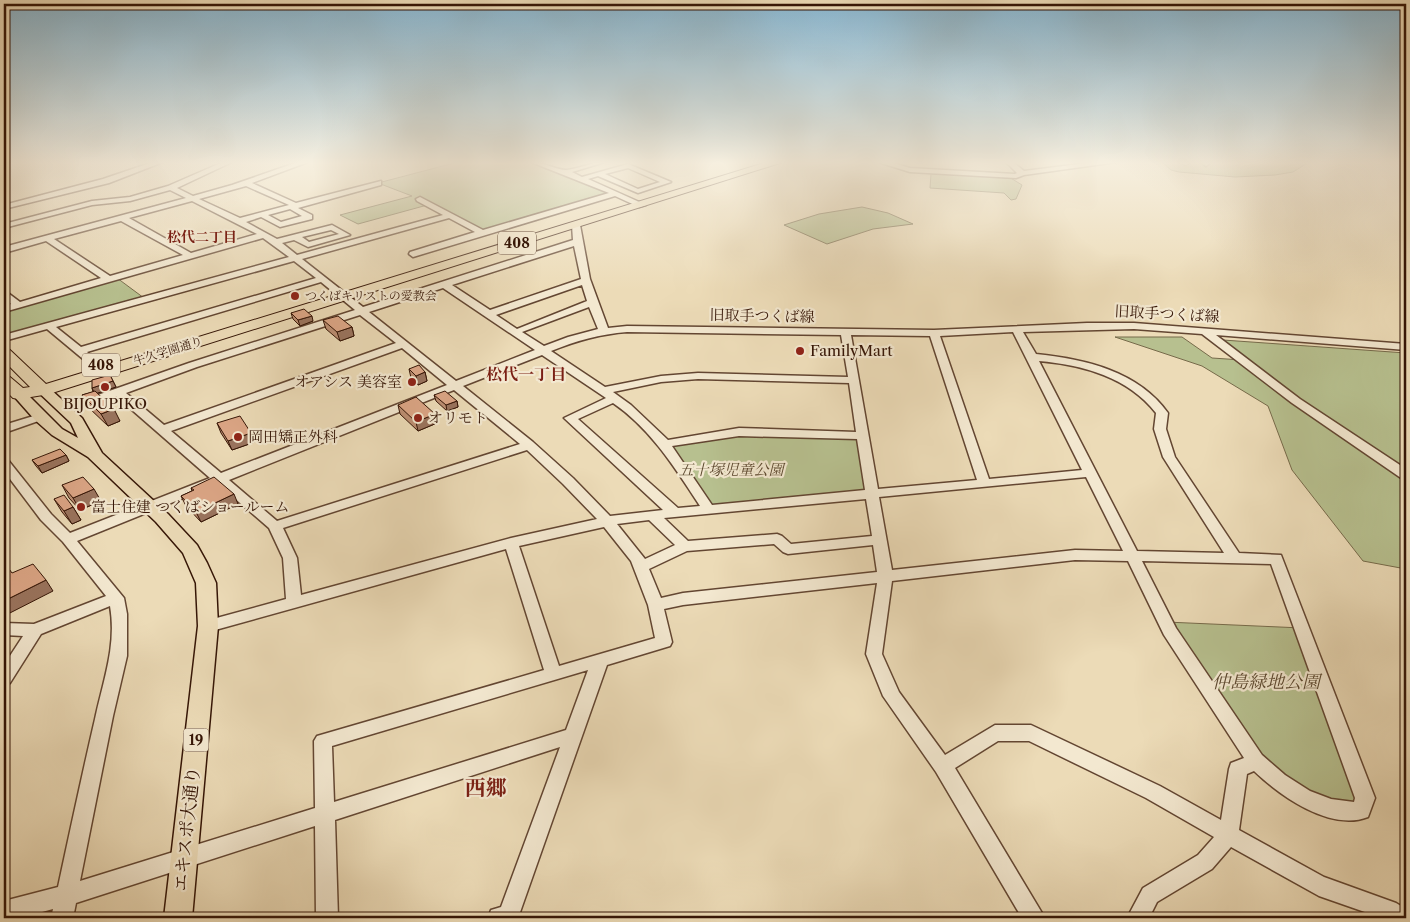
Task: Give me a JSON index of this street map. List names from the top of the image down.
{
  "streets": {
    "highway": ["408", "牛久学園通り"],
    "main road": ["19", "エキスポ大通り"],
    "street": ["旧取手つくば線"]
  },
  "crossings": [
    ["旧取手つくば線", "エキスポ大通り"],
    ["牛久学園通り", "エキスポ大通り"]
  ],
  "districts": ["松代二丁目", "松代一丁目", "西郷"],
  "parks": ["五十塚児童公園", "仲島緑地公園"],
  "places": [
    "つくばキリストの愛教会",
    "FamilyMart",
    "オアシス 美容室",
    "BIJOUPIKO",
    "オリモト",
    "岡田矯正外科",
    "富士住建 つくばショールーム"
  ]
}
